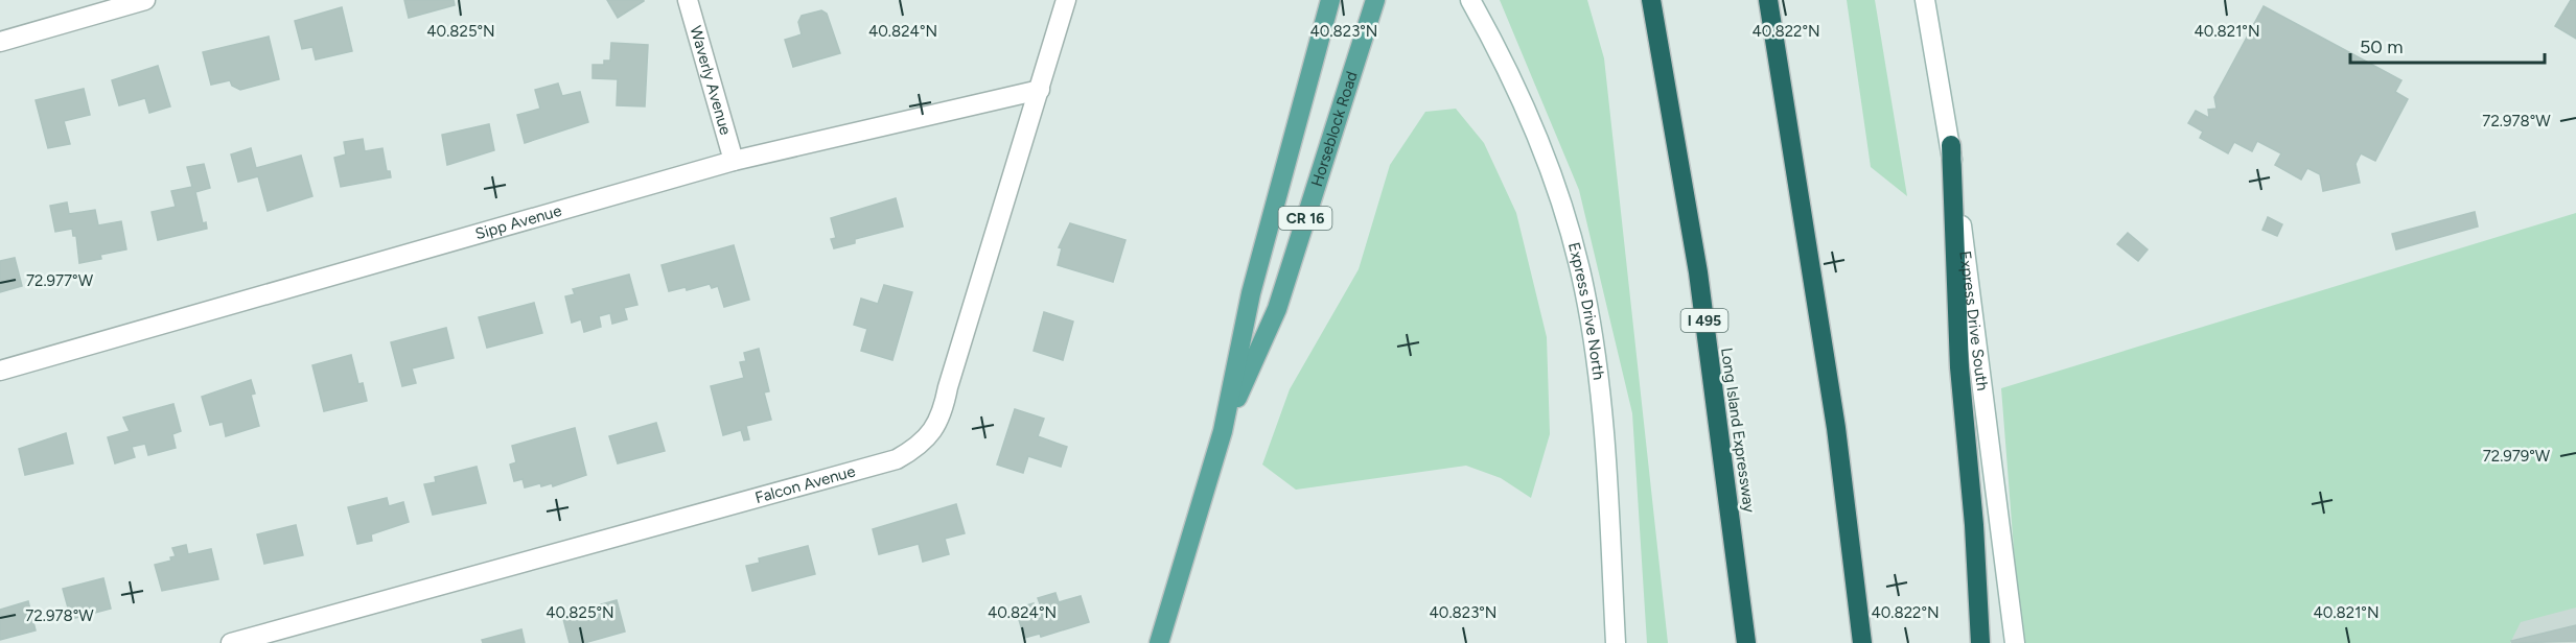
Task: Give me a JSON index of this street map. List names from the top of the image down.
{
  "streets": {
    "highway": ["I 495", "Long Island Expressway"],
    "main road": ["Horseblock Road", "CR 16"],
    "street": [
      "Waverly Avenue",
      "Sipp Avenue",
      "Express Drive North",
      "Express Drive South",
      "Falcon Avenue"
    ]
  },
  "crossings": [
    ["Waverly Avenue", "Sipp Avenue"],
    ["Sipp Avenue", "Falcon Avenue"]
  ],
  "scale_bar": "50 m",
  "coordinates": [
    "40.825°N",
    "40.824°N",
    "40.823°N",
    "40.822°N",
    "40.821°N",
    "72.978°W",
    "72.977°W",
    "72.979°W"
  ]
}
